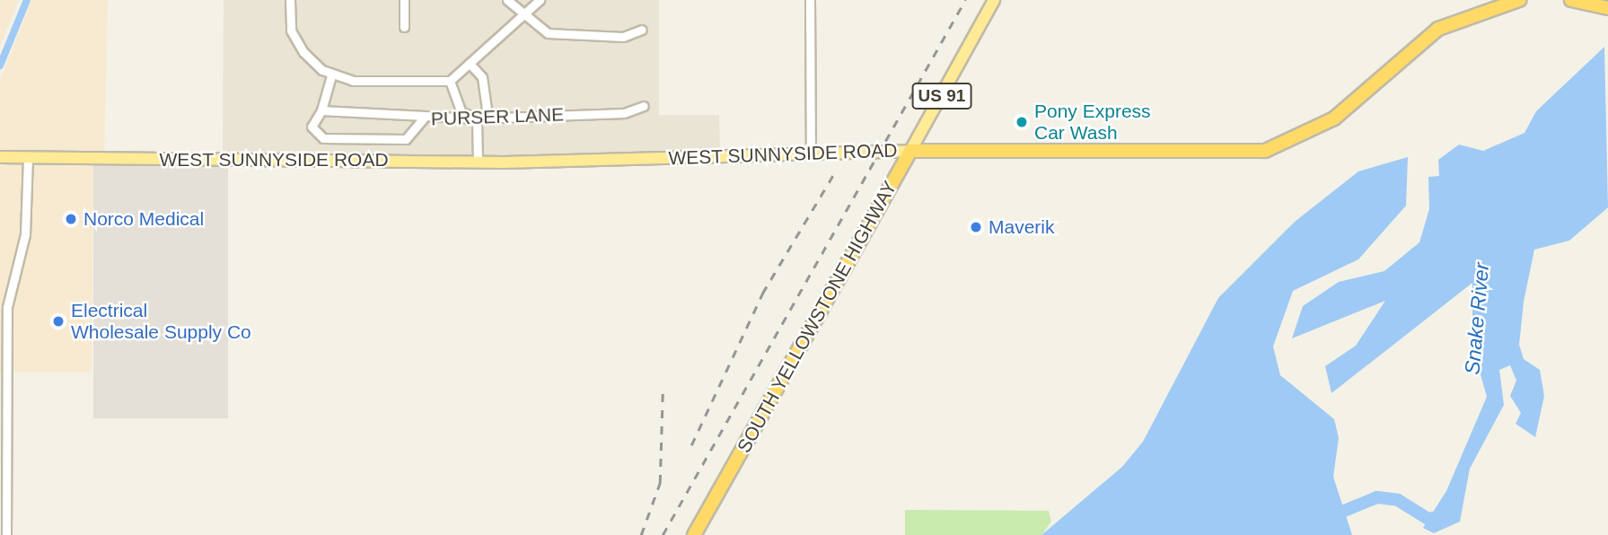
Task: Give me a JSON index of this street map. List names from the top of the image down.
{
  "streets": {
    "highway": ["WEST SUNNYSIDE ROAD", "SOUTH YELLOWSTONE HIGHWAY"],
    "main road": ["US 91"],
    "street": ["PURSER LANE"]
  },
  "crossings": [
    ["WEST SUNNYSIDE ROAD", "SOUTH YELLOWSTONE HIGHWAY"]
  ],
  "water": ["Snake River"],
  "places": [
    "Pony Express Car Wash",
    "Norco Medical",
    "Maverik",
    "Electrical Wholesale Supply Co"
  ]
}
